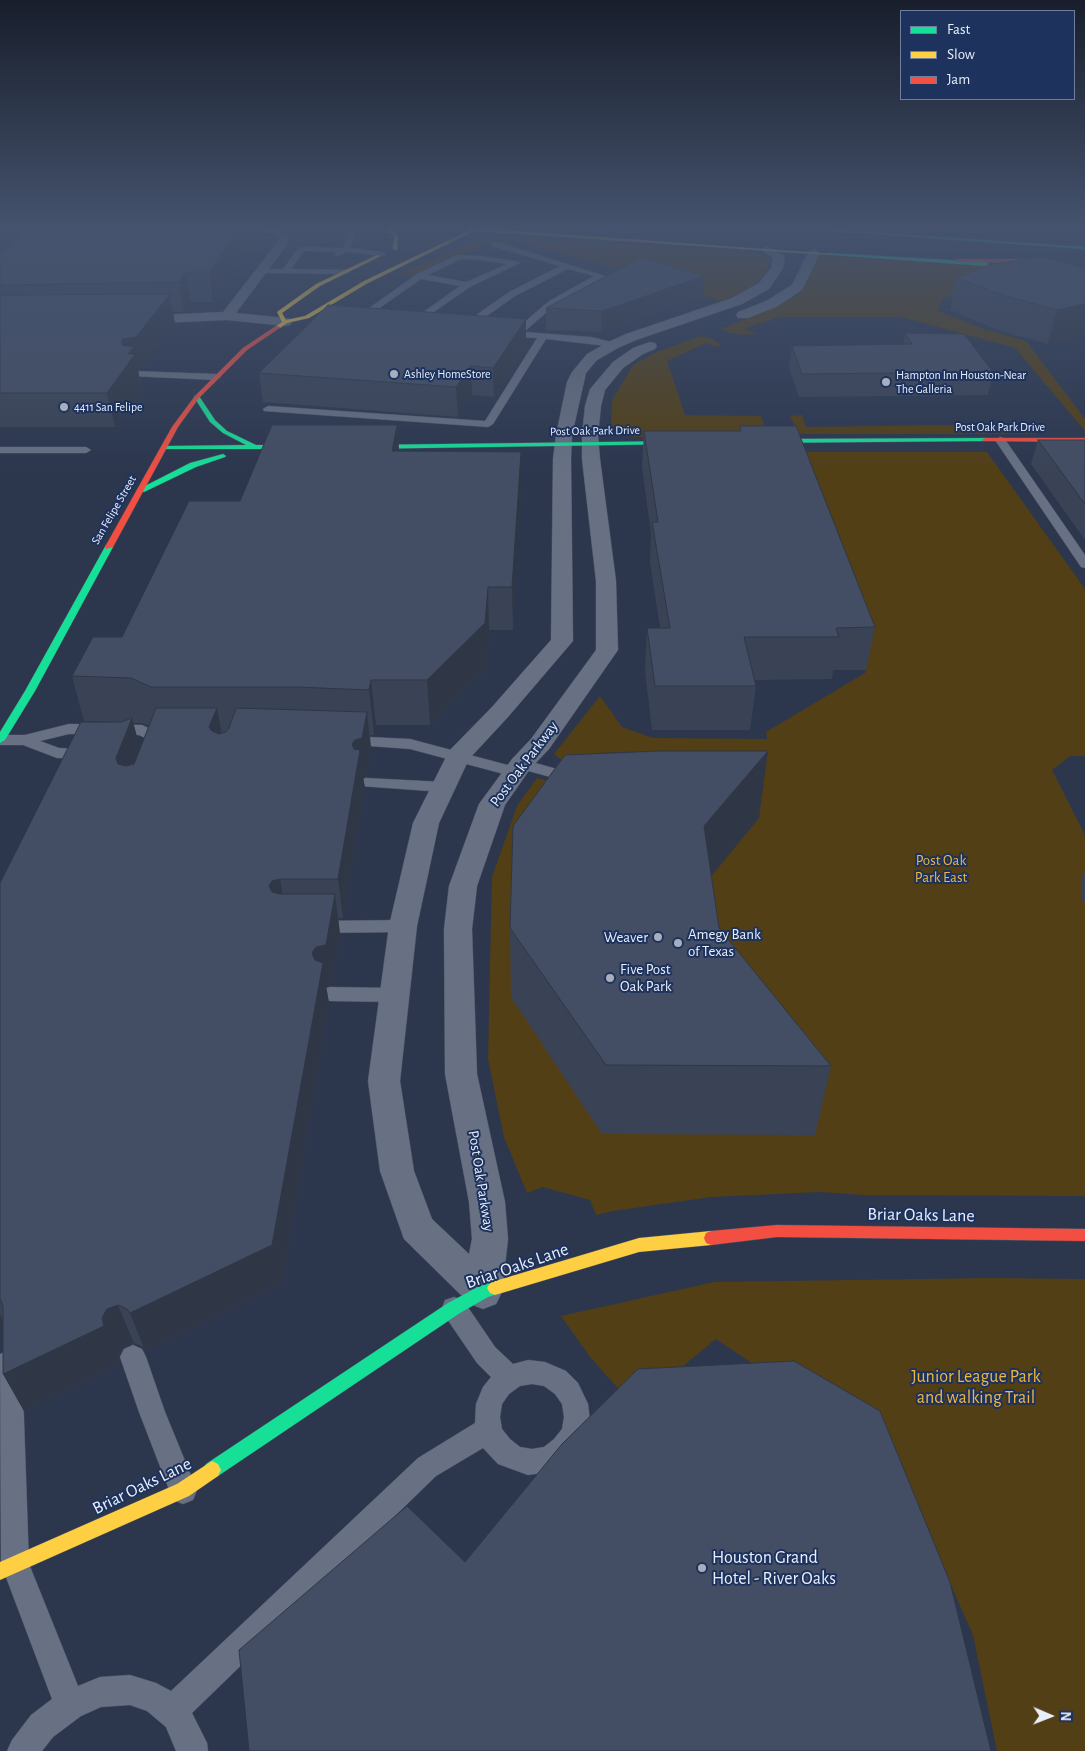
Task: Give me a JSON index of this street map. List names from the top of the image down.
{
  "streets": {
    "main road": ["Post Oak Park Drive", "San Felipe Street", "Briar Oaks Lane"],
    "street": ["Post Oak Parkway"]
  },
  "crossings": [
    ["Post Oak Park Drive", "Post Oak Parkway"],
    ["Post Oak Parkway", "Briar Oaks Lane"]
  ],
  "parks": ["Post Oak Park East", "Junior League Park and walking Trail"],
  "places": [
    "Ashley HomeStore",
    "Hampton Inn Houston-Near The Galleria",
    "4411 San Felipe",
    "Weaver",
    "Amegy Bank of Texas",
    "Five Post Oak Park",
    "Houston Grand Hotel - River Oaks"
  ],
  "legend": ["Fast", "Slow", "Jam"],
  "north": "right"
}
